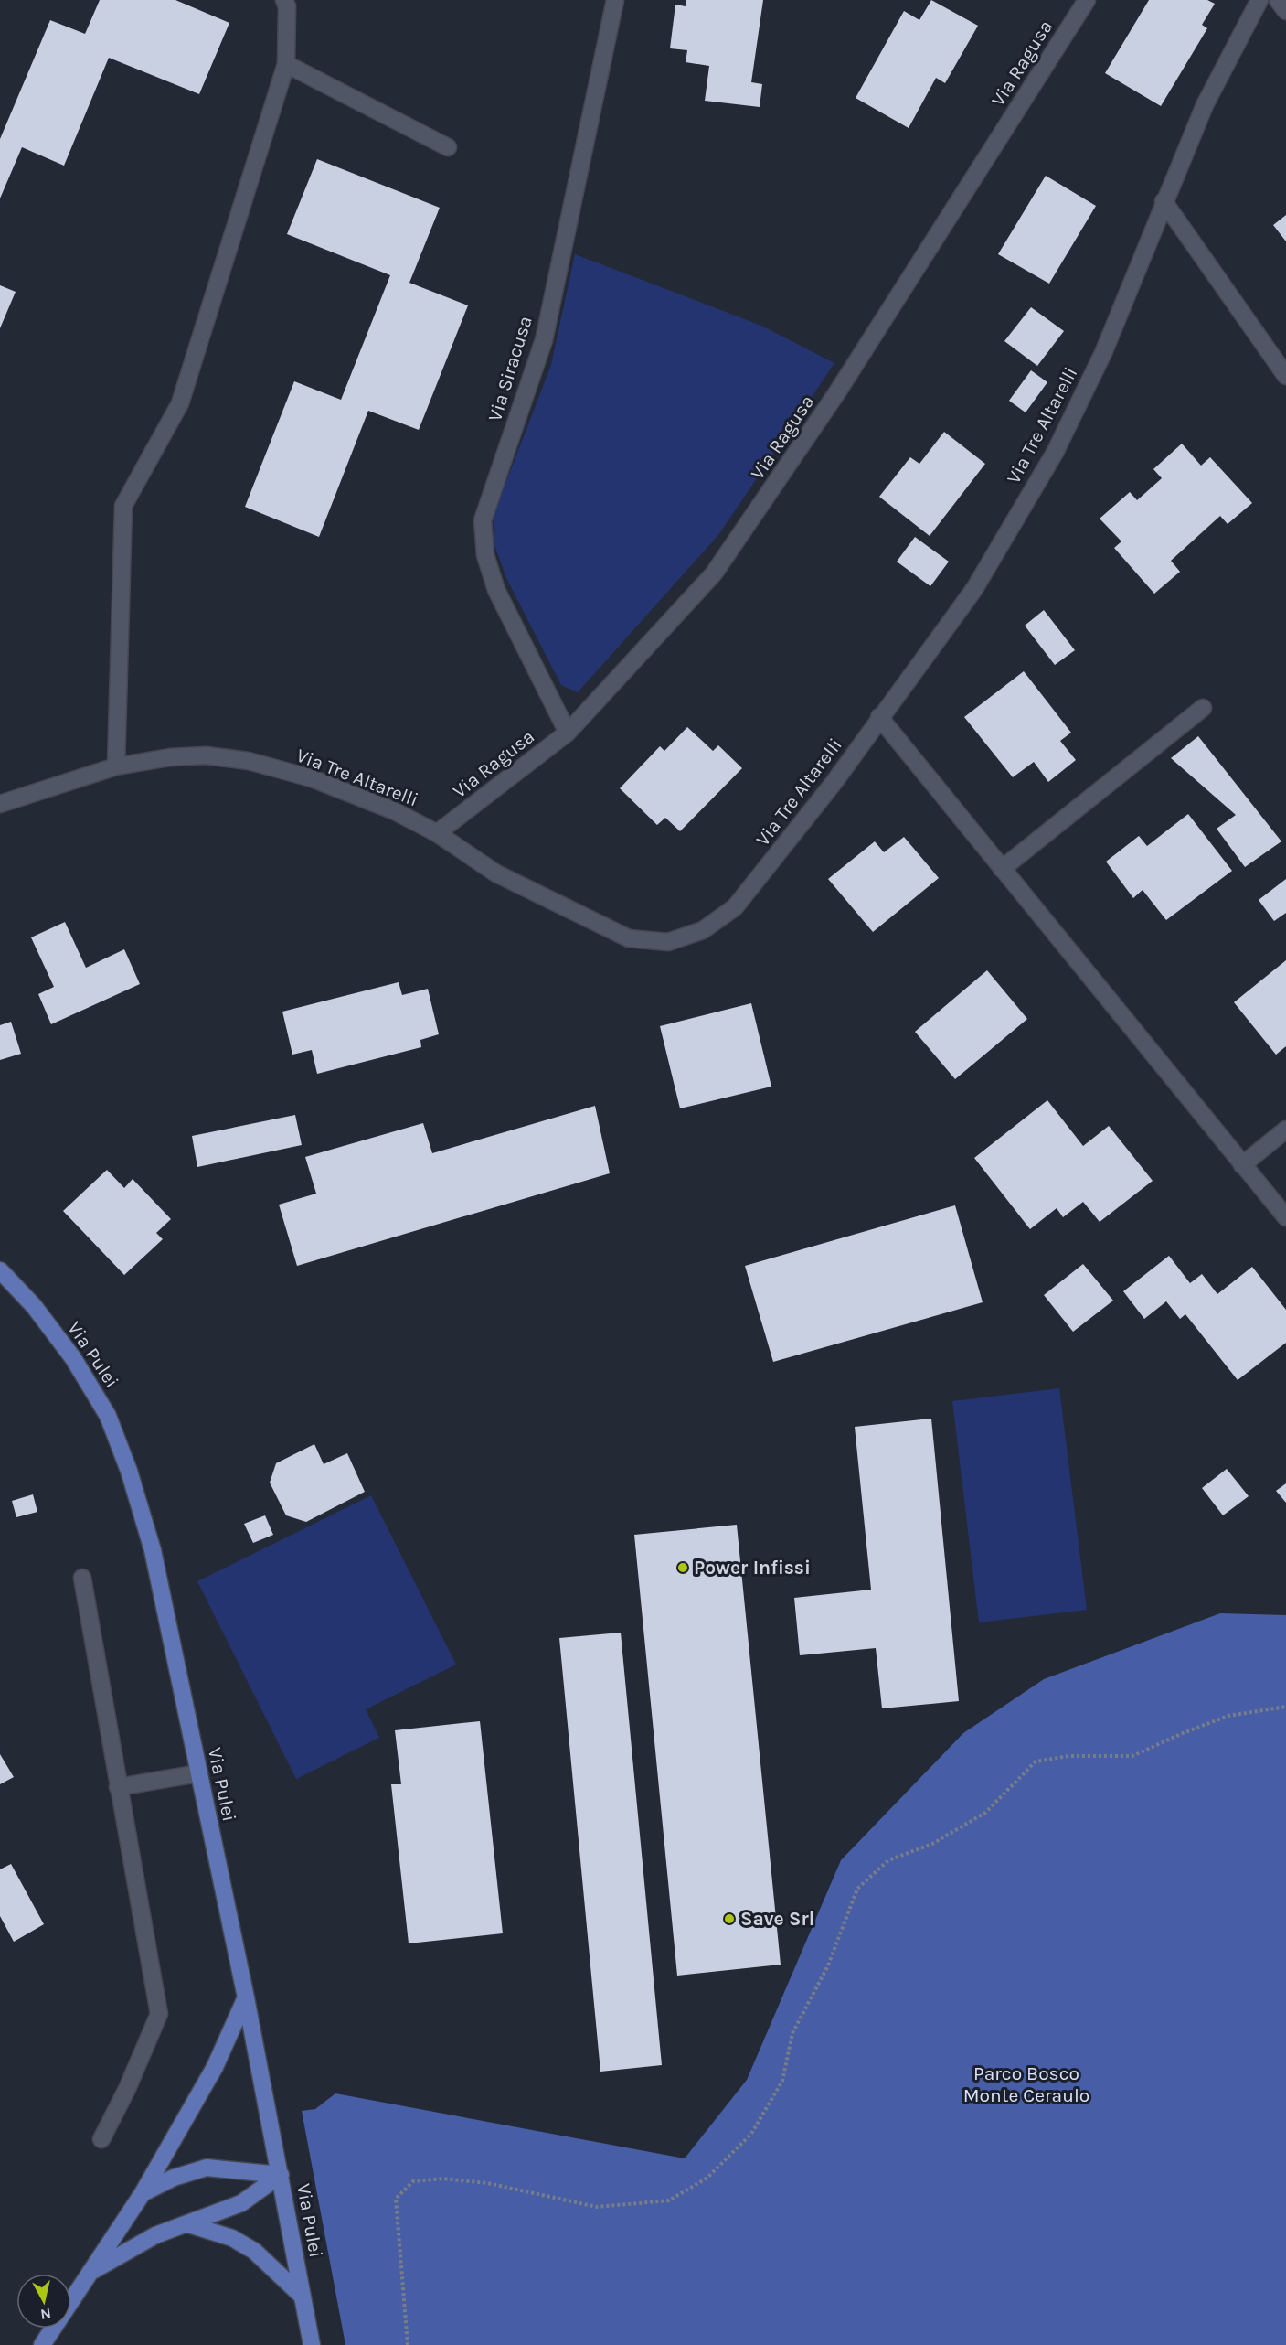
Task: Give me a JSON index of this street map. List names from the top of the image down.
{
  "streets": {
    "main road": ["Via Pulei"],
    "street": ["Via Ragusa", "Via Siracusa", "Via Tre Altarelli"]
  },
  "crossings": [
    ["Via Ragusa", "Via Siracusa"],
    ["Via Ragusa", "Via Tre Altarelli"]
  ],
  "parks": ["Parco Bosco Monte Ceraulo"],
  "places": ["Power Infissi", "Save Srl"],
  "north": "bottom"
}
